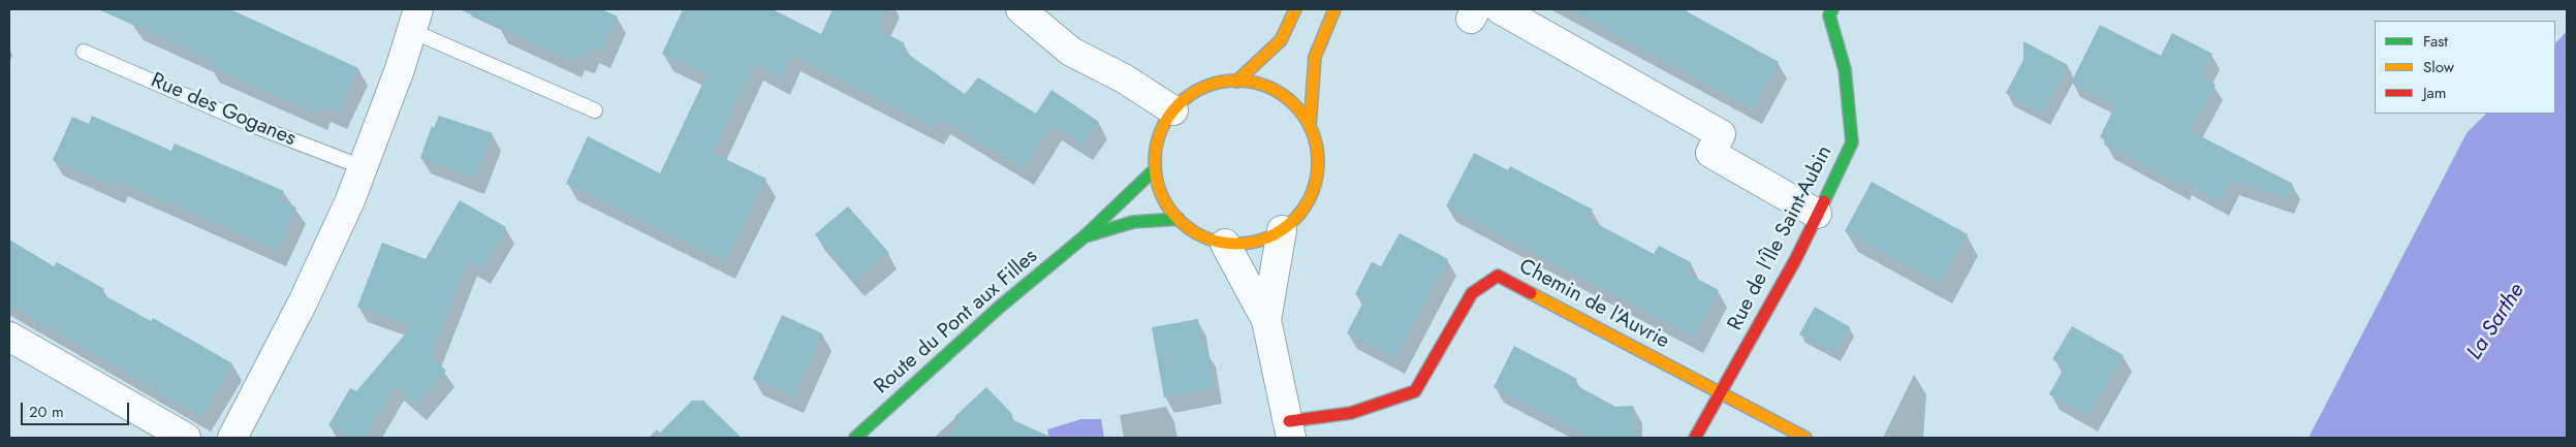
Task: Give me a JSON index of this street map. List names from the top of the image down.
{
  "streets": {
    "street": ["Rue de l'Île Saint-Aubin", "Chemin de l'Auvrie", "Route du Pont aux Filles"],
    "lane": ["Rue des Goganes"]
  },
  "crossings": [
    ["Rue de l'Île Saint-Aubin", "Chemin de l'Auvrie"]
  ],
  "water": ["La Sarthe"],
  "legend": ["Fast", "Slow", "Jam"],
  "scale_bar": "20 m"
}
